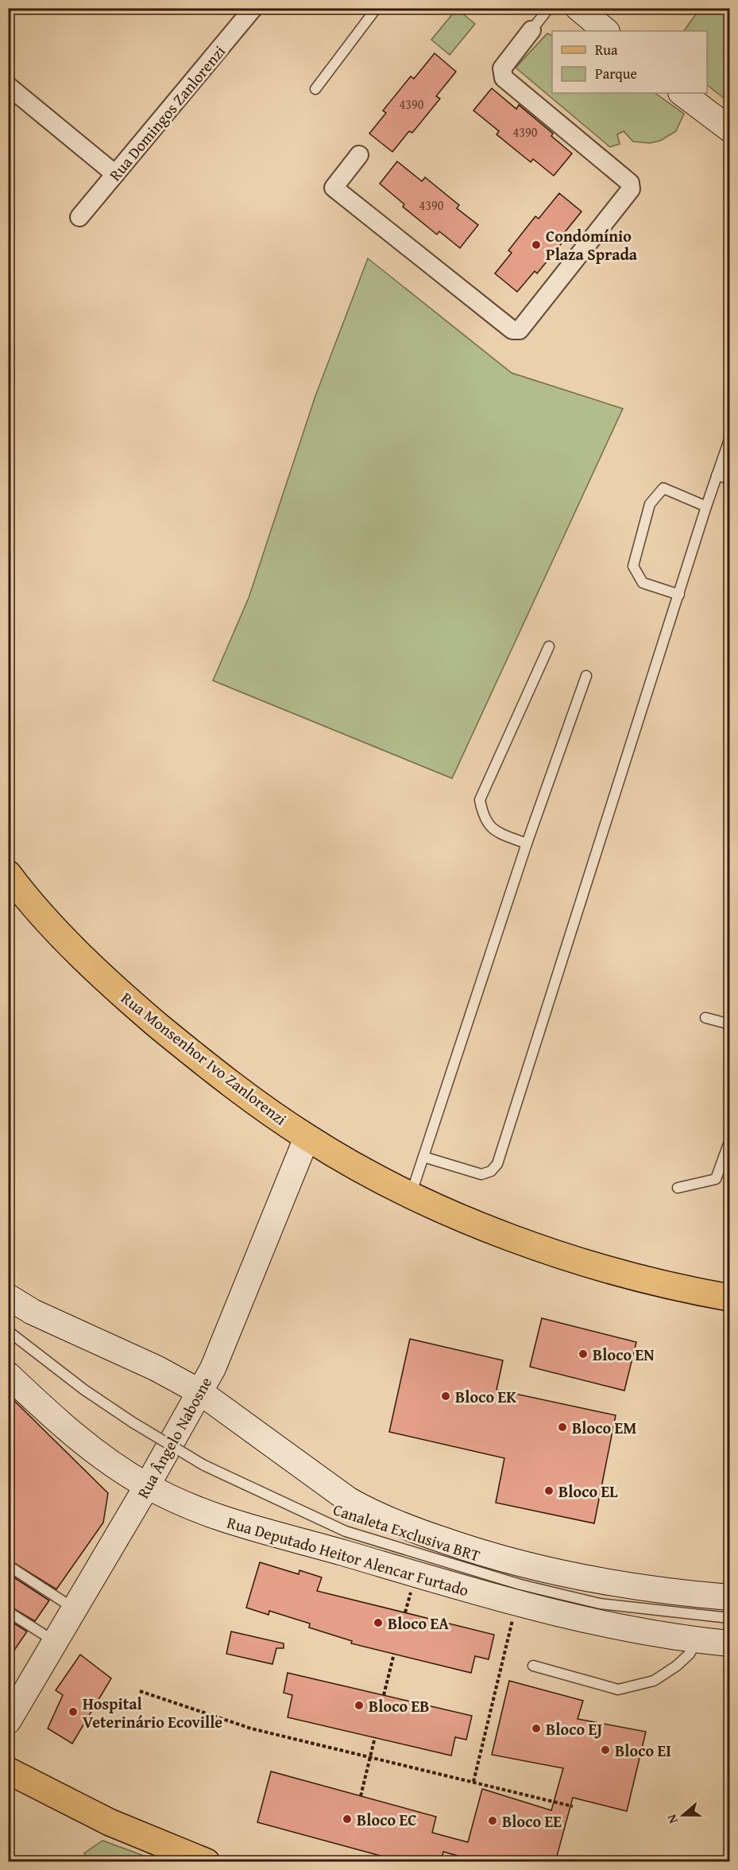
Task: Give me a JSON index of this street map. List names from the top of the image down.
{
  "streets": {
    "main road": ["Rua Monsenhor Ivo Zanlorenzi"],
    "street": ["Rua Domingos Zanlorenzi", "Rua Ângelo Nabosne", "Rua Deputado Heitor Alencar Furtado"],
    "lane": ["Canaleta Exclusiva BRT"]
  },
  "crossings": [
    ["Rua Monsenhor Ivo Zanlorenzi", "Rua Ângelo Nabosne"],
    ["Rua Ângelo Nabosne", "Rua Deputado Heitor Alencar Furtado"]
  ],
  "places": [
    "Condomínio Plaza Sprada",
    "Bloco EN",
    "Bloco EK",
    "Bloco EM",
    "Bloco EL",
    "Bloco EA",
    "Bloco EB",
    "Hospital Veterinário Ecoville",
    "Bloco EJ",
    "Bloco EI",
    "Bloco EC",
    "Bloco EE"
  ],
  "house_numbers": ["4390", "4390", "4390"],
  "legend": ["Rua", "Parque"],
  "north": "left"
}
